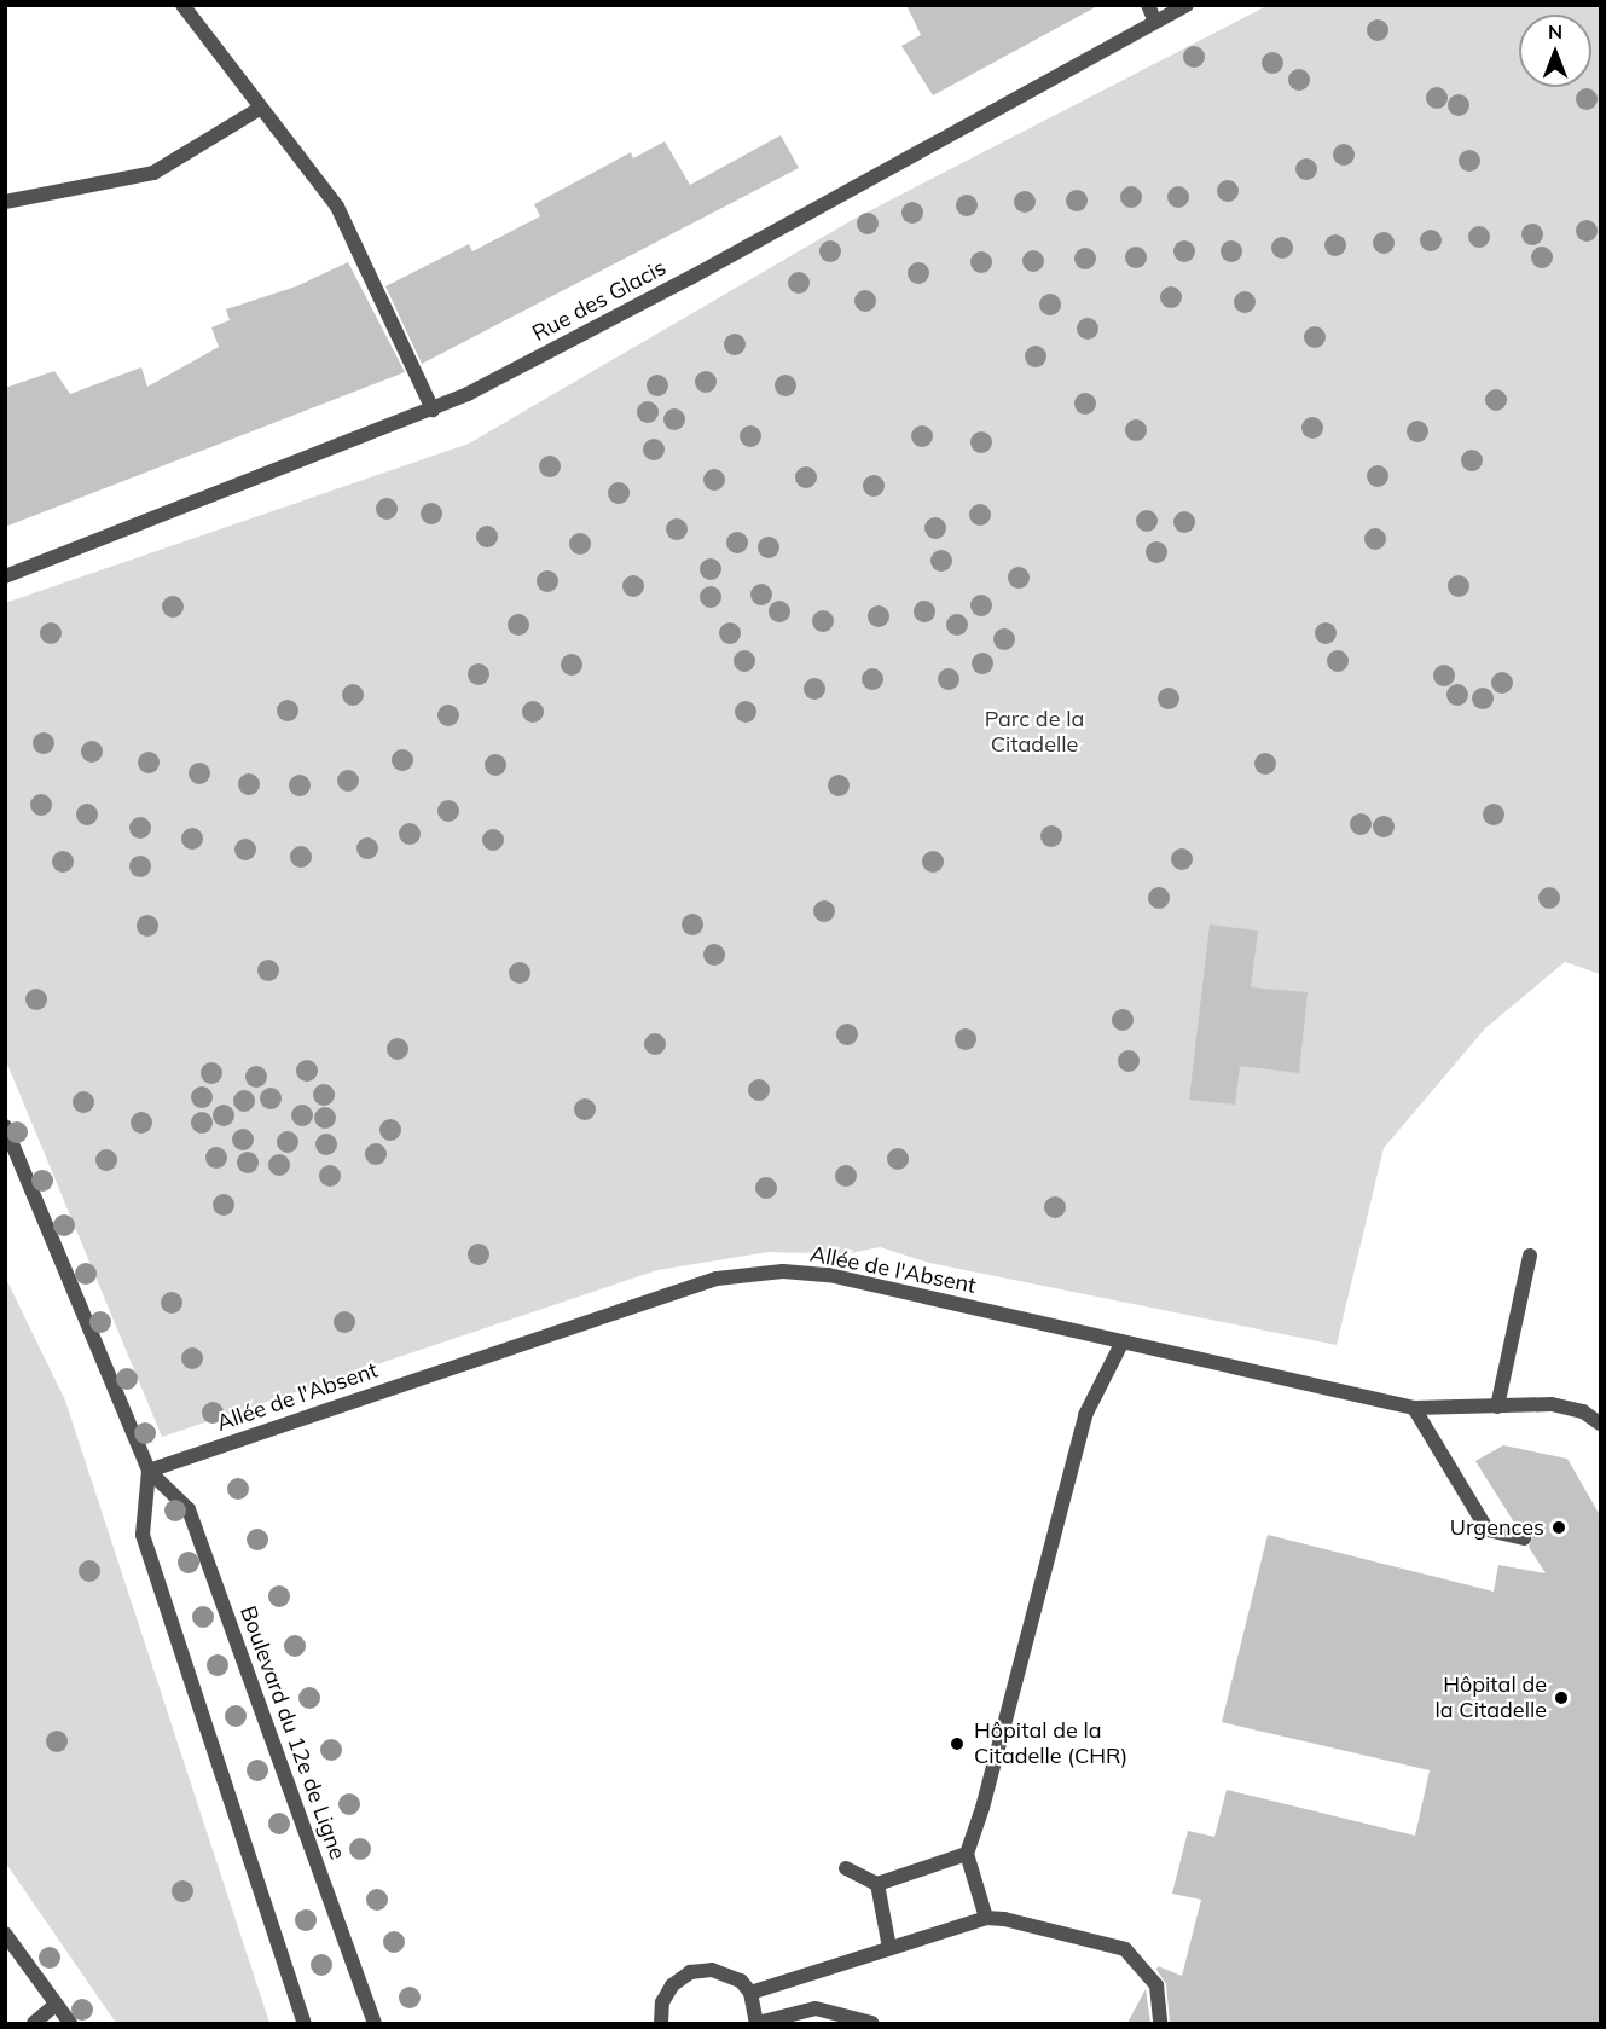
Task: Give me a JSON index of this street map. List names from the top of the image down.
{
  "streets": {
    "street": ["Rue des Glacis", "Allée de l'Absent", "Boulevard du 12e de Ligne"]
  },
  "crossings": [
    ["Allée de l'Absent", "Boulevard du 12e de Ligne"]
  ],
  "parks": ["Parc de la Citadelle"],
  "places": ["Urgences", "Hôpital de la Citadelle", "Hôpital de la Citadelle (CHR)"],
  "north": "top"
}
